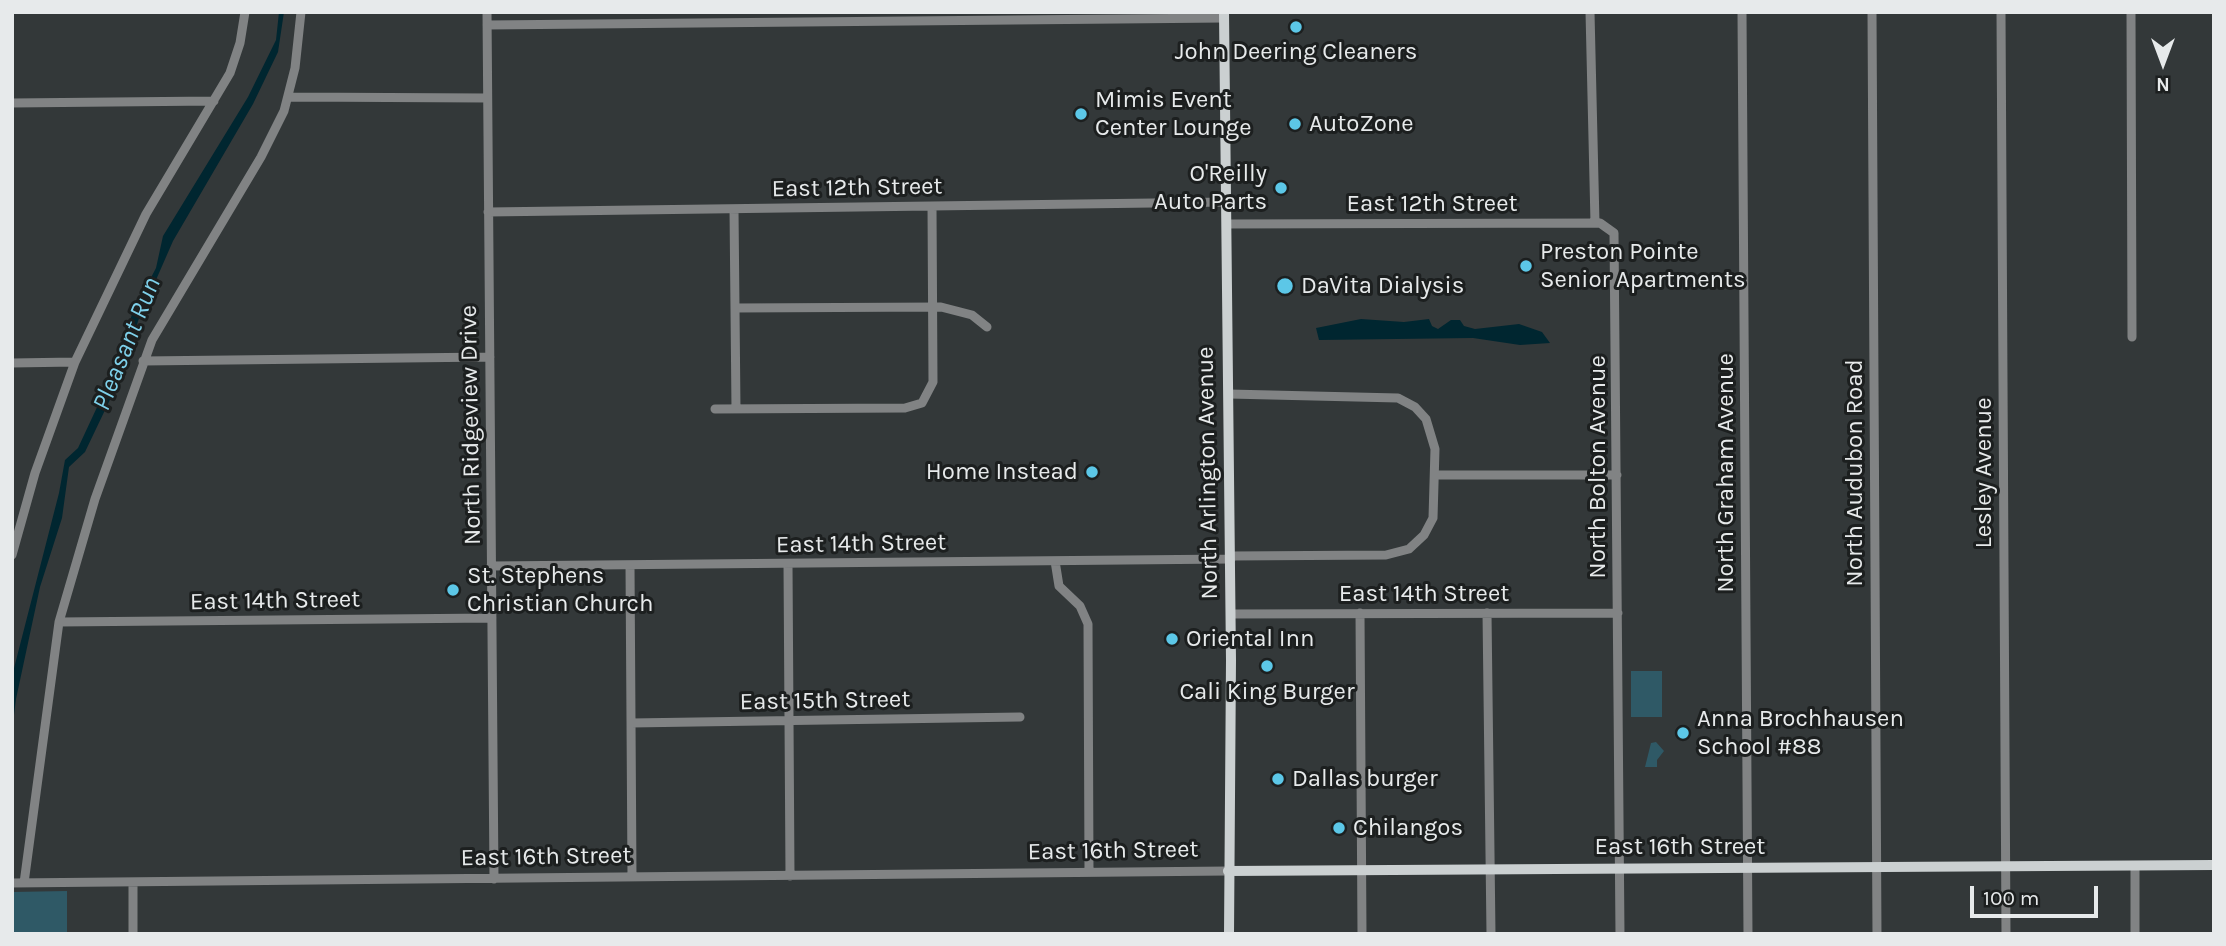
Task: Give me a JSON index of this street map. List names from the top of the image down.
{
  "streets": {
    "main road": ["North Arlington Avenue", "East 16th Street"],
    "street": [
      "East 12th Street",
      "North Ridgeview Drive",
      "North Bolton Avenue",
      "North Graham Avenue",
      "North Audubon Road",
      "Lesley Avenue",
      "East 14th Street",
      "East 15th Street"
    ]
  },
  "crossings": [
    ["East 12th Street", "North Ridgeview Drive"],
    ["East 12th Street", "North Bolton Avenue"],
    ["East 12th Street", "North Arlington Avenue"],
    ["North Ridgeview Drive", "East 14th Street"],
    ["North Ridgeview Drive", "East 16th Street"],
    ["North Bolton Avenue", "East 14th Street"],
    ["North Bolton Avenue", "East 16th Street"],
    ["North Arlington Avenue", "East 14th Street"],
    ["North Arlington Avenue", "East 16th Street"],
    ["North Graham Avenue", "East 16th Street"],
    ["North Audubon Road", "East 16th Street"],
    ["Lesley Avenue", "East 16th Street"]
  ],
  "water": ["Pleasant Run"],
  "places": [
    "John Deering Cleaners",
    "Mimis Event Center Lounge",
    "AutoZone",
    "O'Reilly Auto Parts",
    "Preston Pointe Senior Apartments",
    "DaVita Dialysis",
    "Home Instead",
    "St. Stephens Christian Church",
    "Oriental Inn",
    "Cali King Burger",
    "Anna Brochhausen School #88",
    "Dallas burger",
    "Chilangos"
  ],
  "scale_bar": "100 m",
  "north": "bottom"
}
